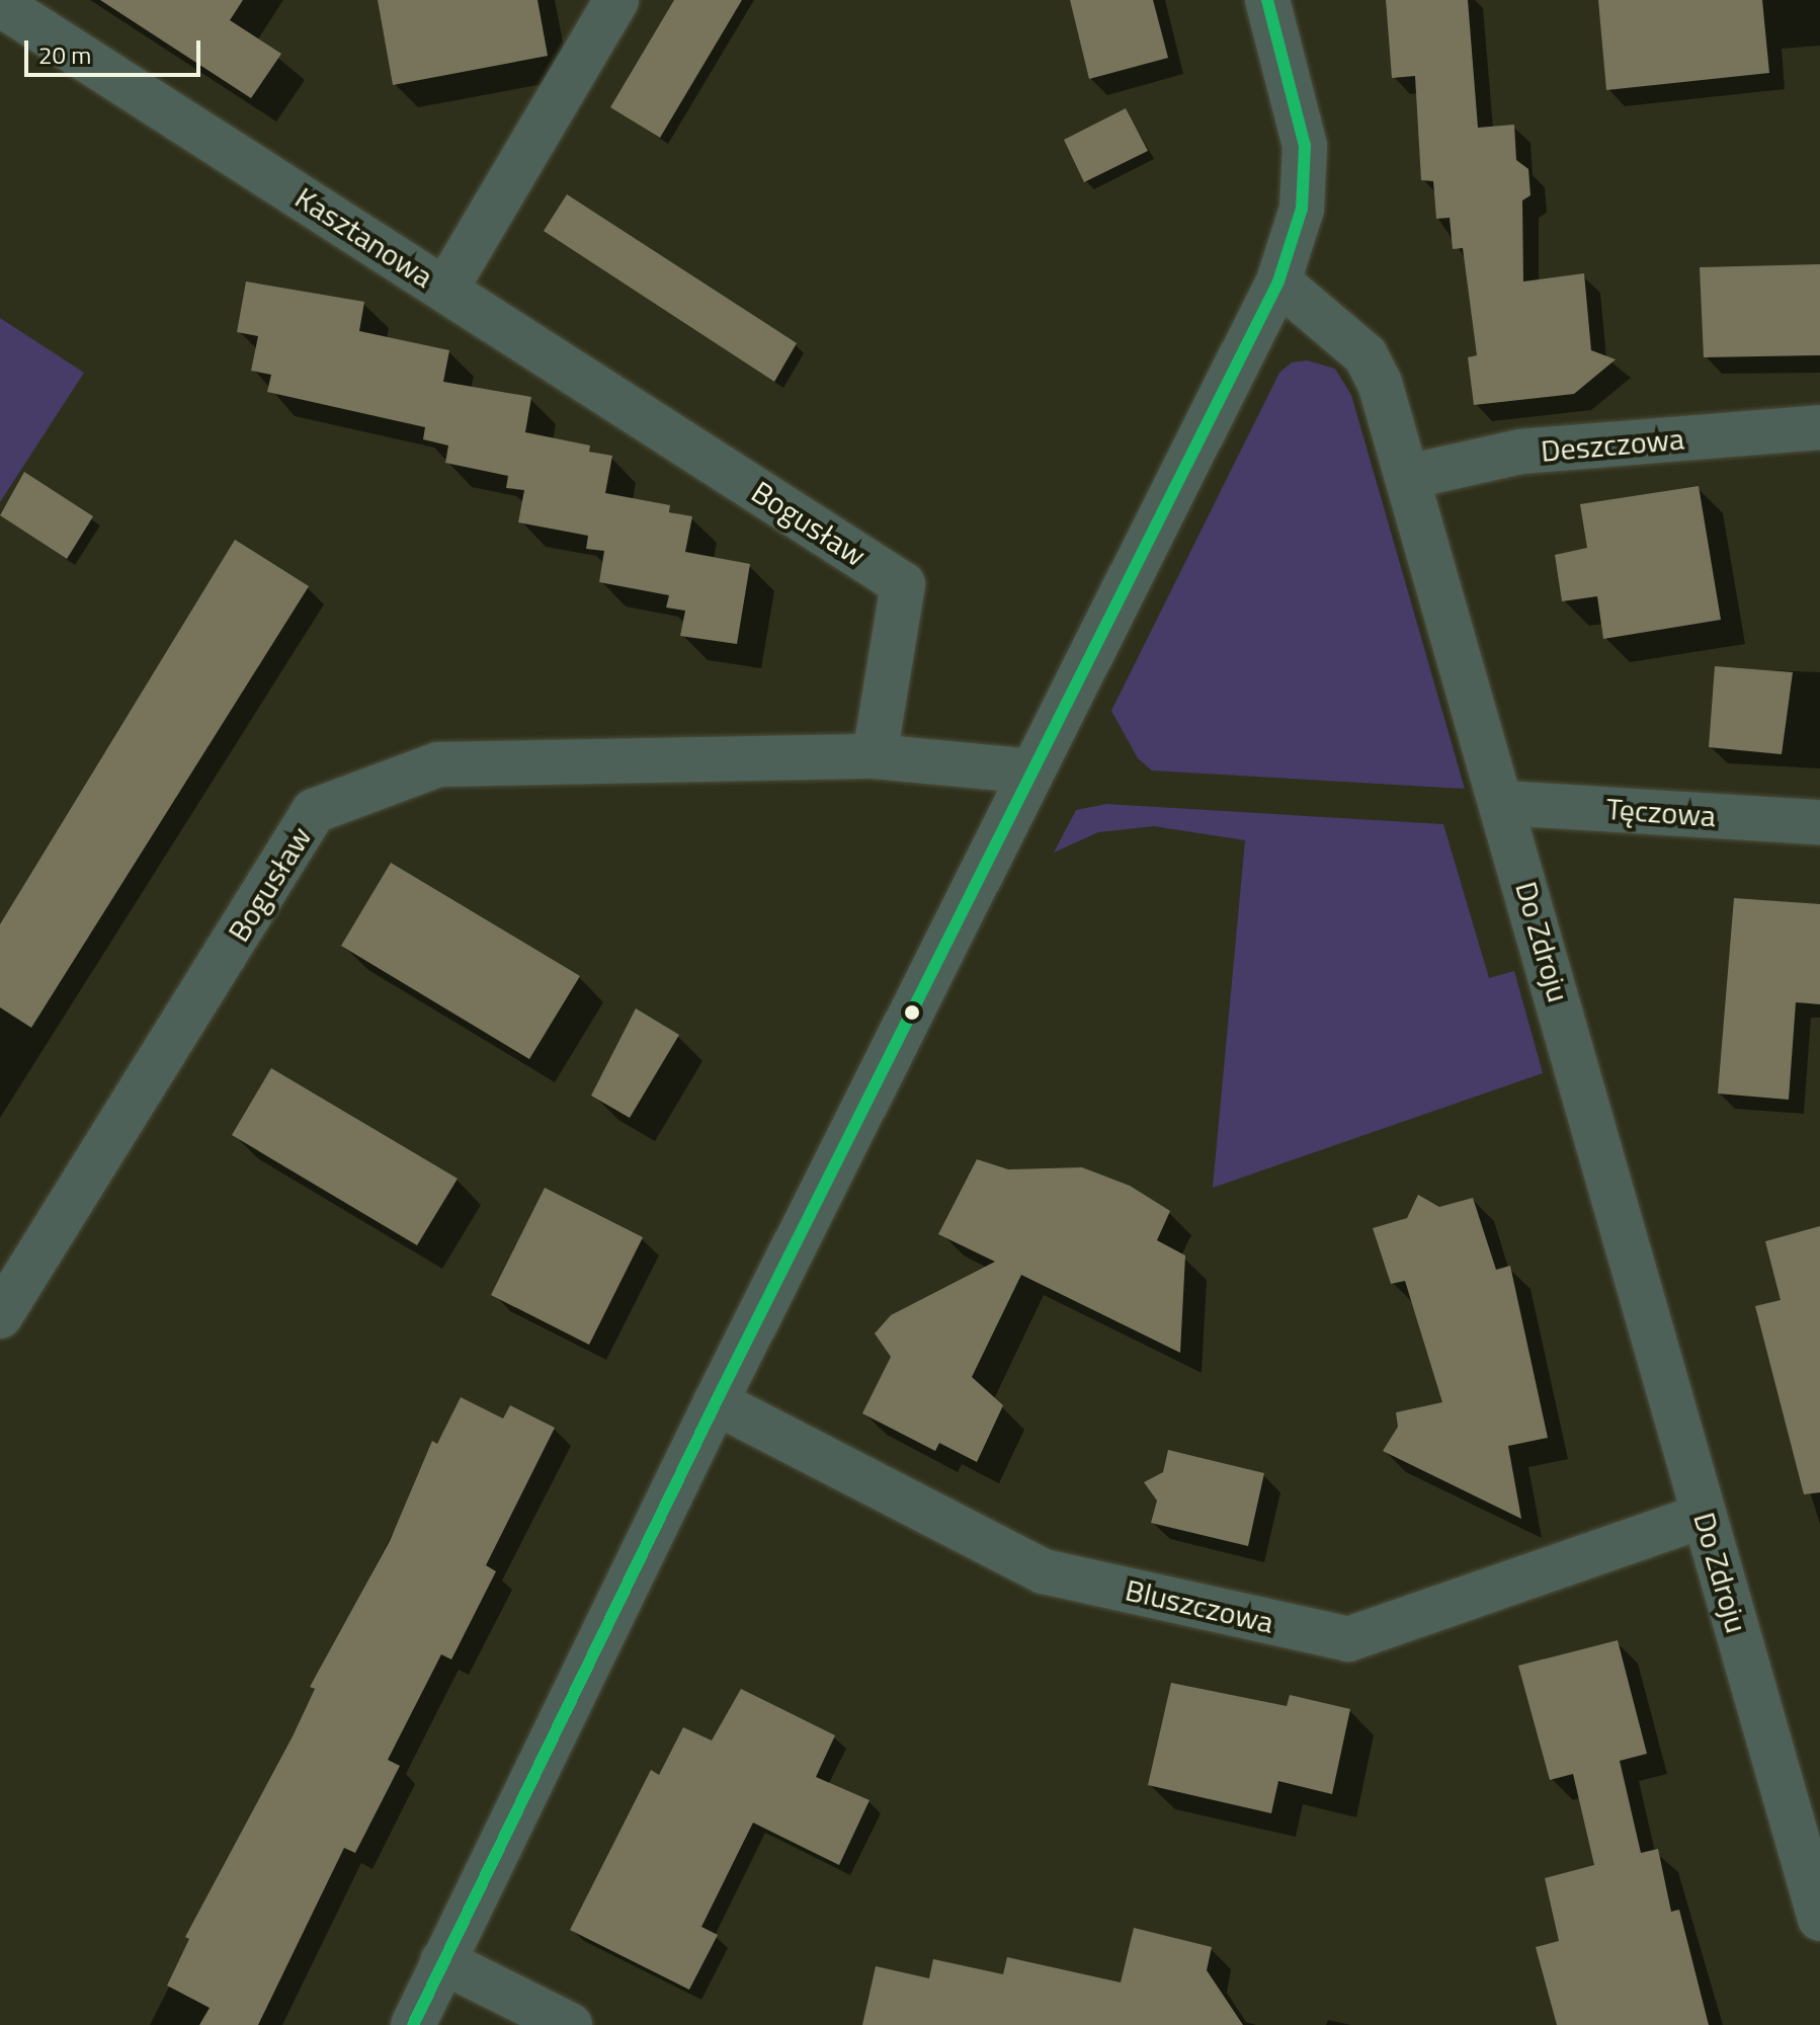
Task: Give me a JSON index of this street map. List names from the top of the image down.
{
  "streets": {
    "street": [
      "Kasztanowa",
      "Deszczowa",
      "Bogusław",
      "Tęczowa",
      "Do Zdroju",
      "Bluszczowa"
    ]
  },
  "crossings": [
    ["Kasztanowa", "Bogusław"],
    ["Deszczowa", "Do Zdroju"],
    ["Tęczowa", "Do Zdroju"],
    ["Do Zdroju", "Bluszczowa"]
  ],
  "scale_bar": "20 m"
}
